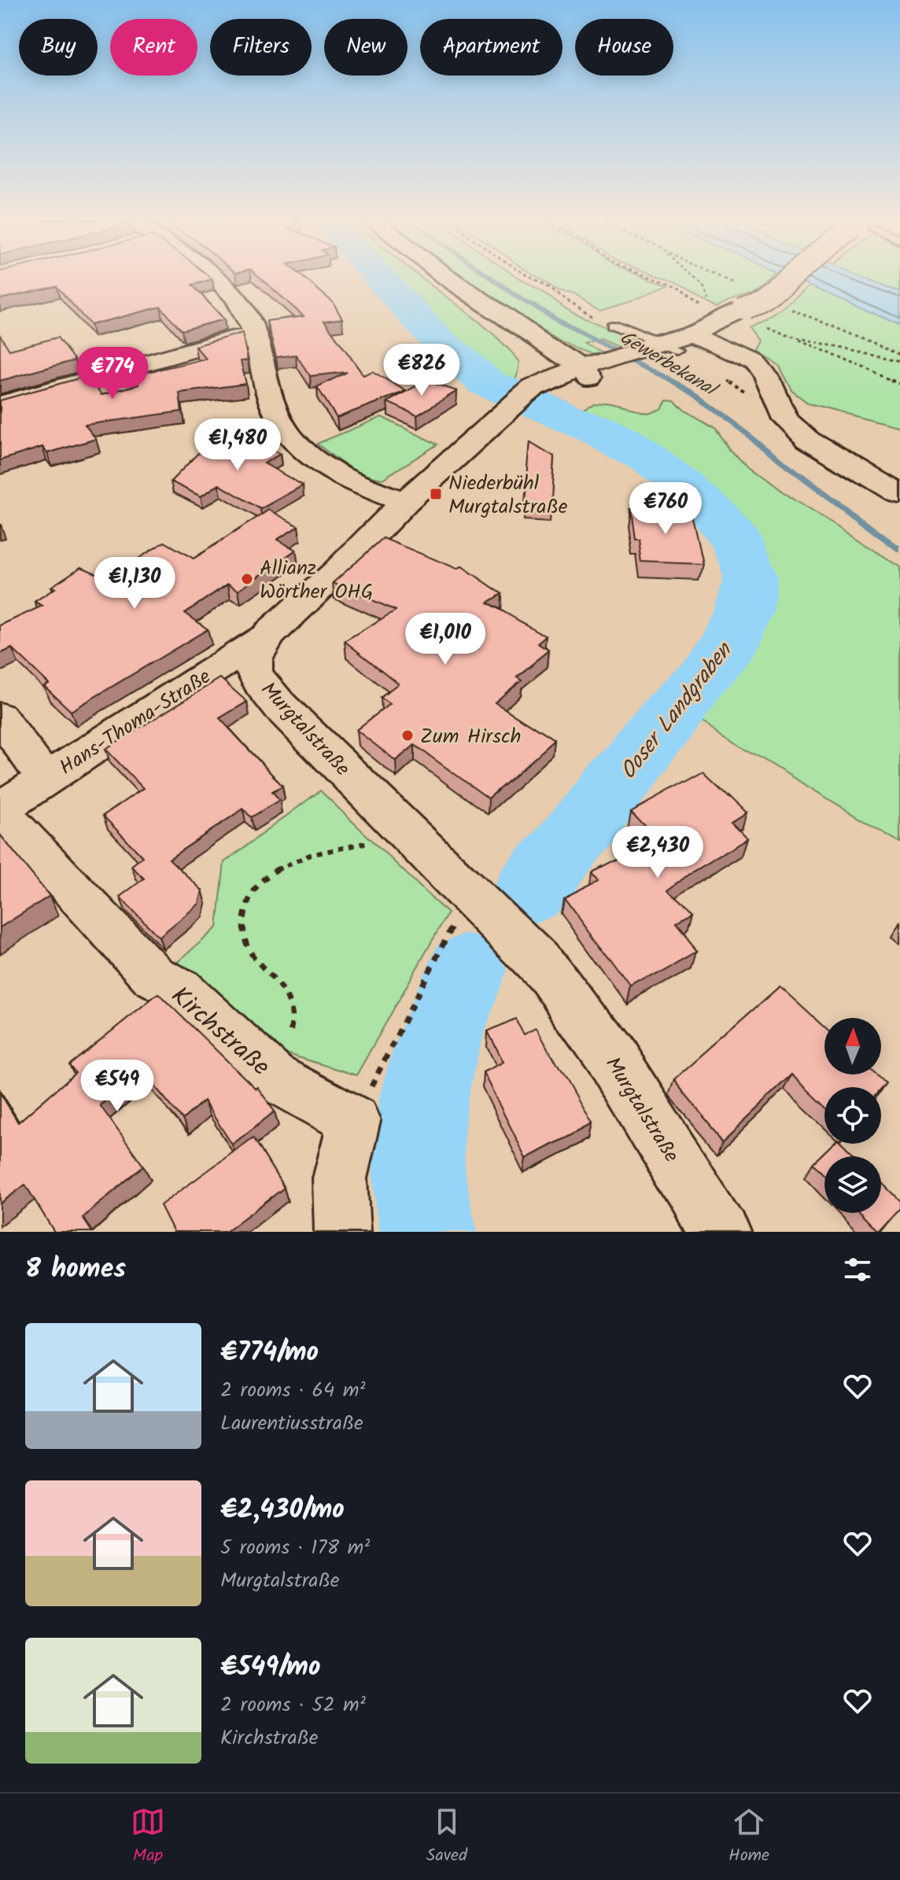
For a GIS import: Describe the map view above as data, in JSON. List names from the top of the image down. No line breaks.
{"streets":{"main road":["Murgtalstraße"],"street":["Hans-Thoma-Straße","Kirchstraße"]},"crossings":[["Hans-Thoma-Straße","Murgtalstraße"],["Hans-Thoma-Straße","Kirchstraße"]],"water":["Gewerbekanal","Ooser Landgraben"],"places":{"transit":["Niederbühl Murgtalstraße"],"other":["Allianz Wörther OHG","Zum Hirsch"]},"north":"top","page":{"chip":["Buy","Rent","Filters","New","Apartment","House"],"price":["€826","€774","€1,480","€760","€1,130","€1,010","€2,430","€549"],"heading":"8 homes","list":[{"name":"€774/mo","note":"2 rooms · 64 m² · Laurentiusstraße"},{"name":"€2,430/mo","note":"5 rooms · 178 m² · Murgtalstraße"},{"name":"€549/mo","note":"2 rooms · 52 m² · Kirchstraße"}],"tabs":["Map","Saved","Home"]}}
